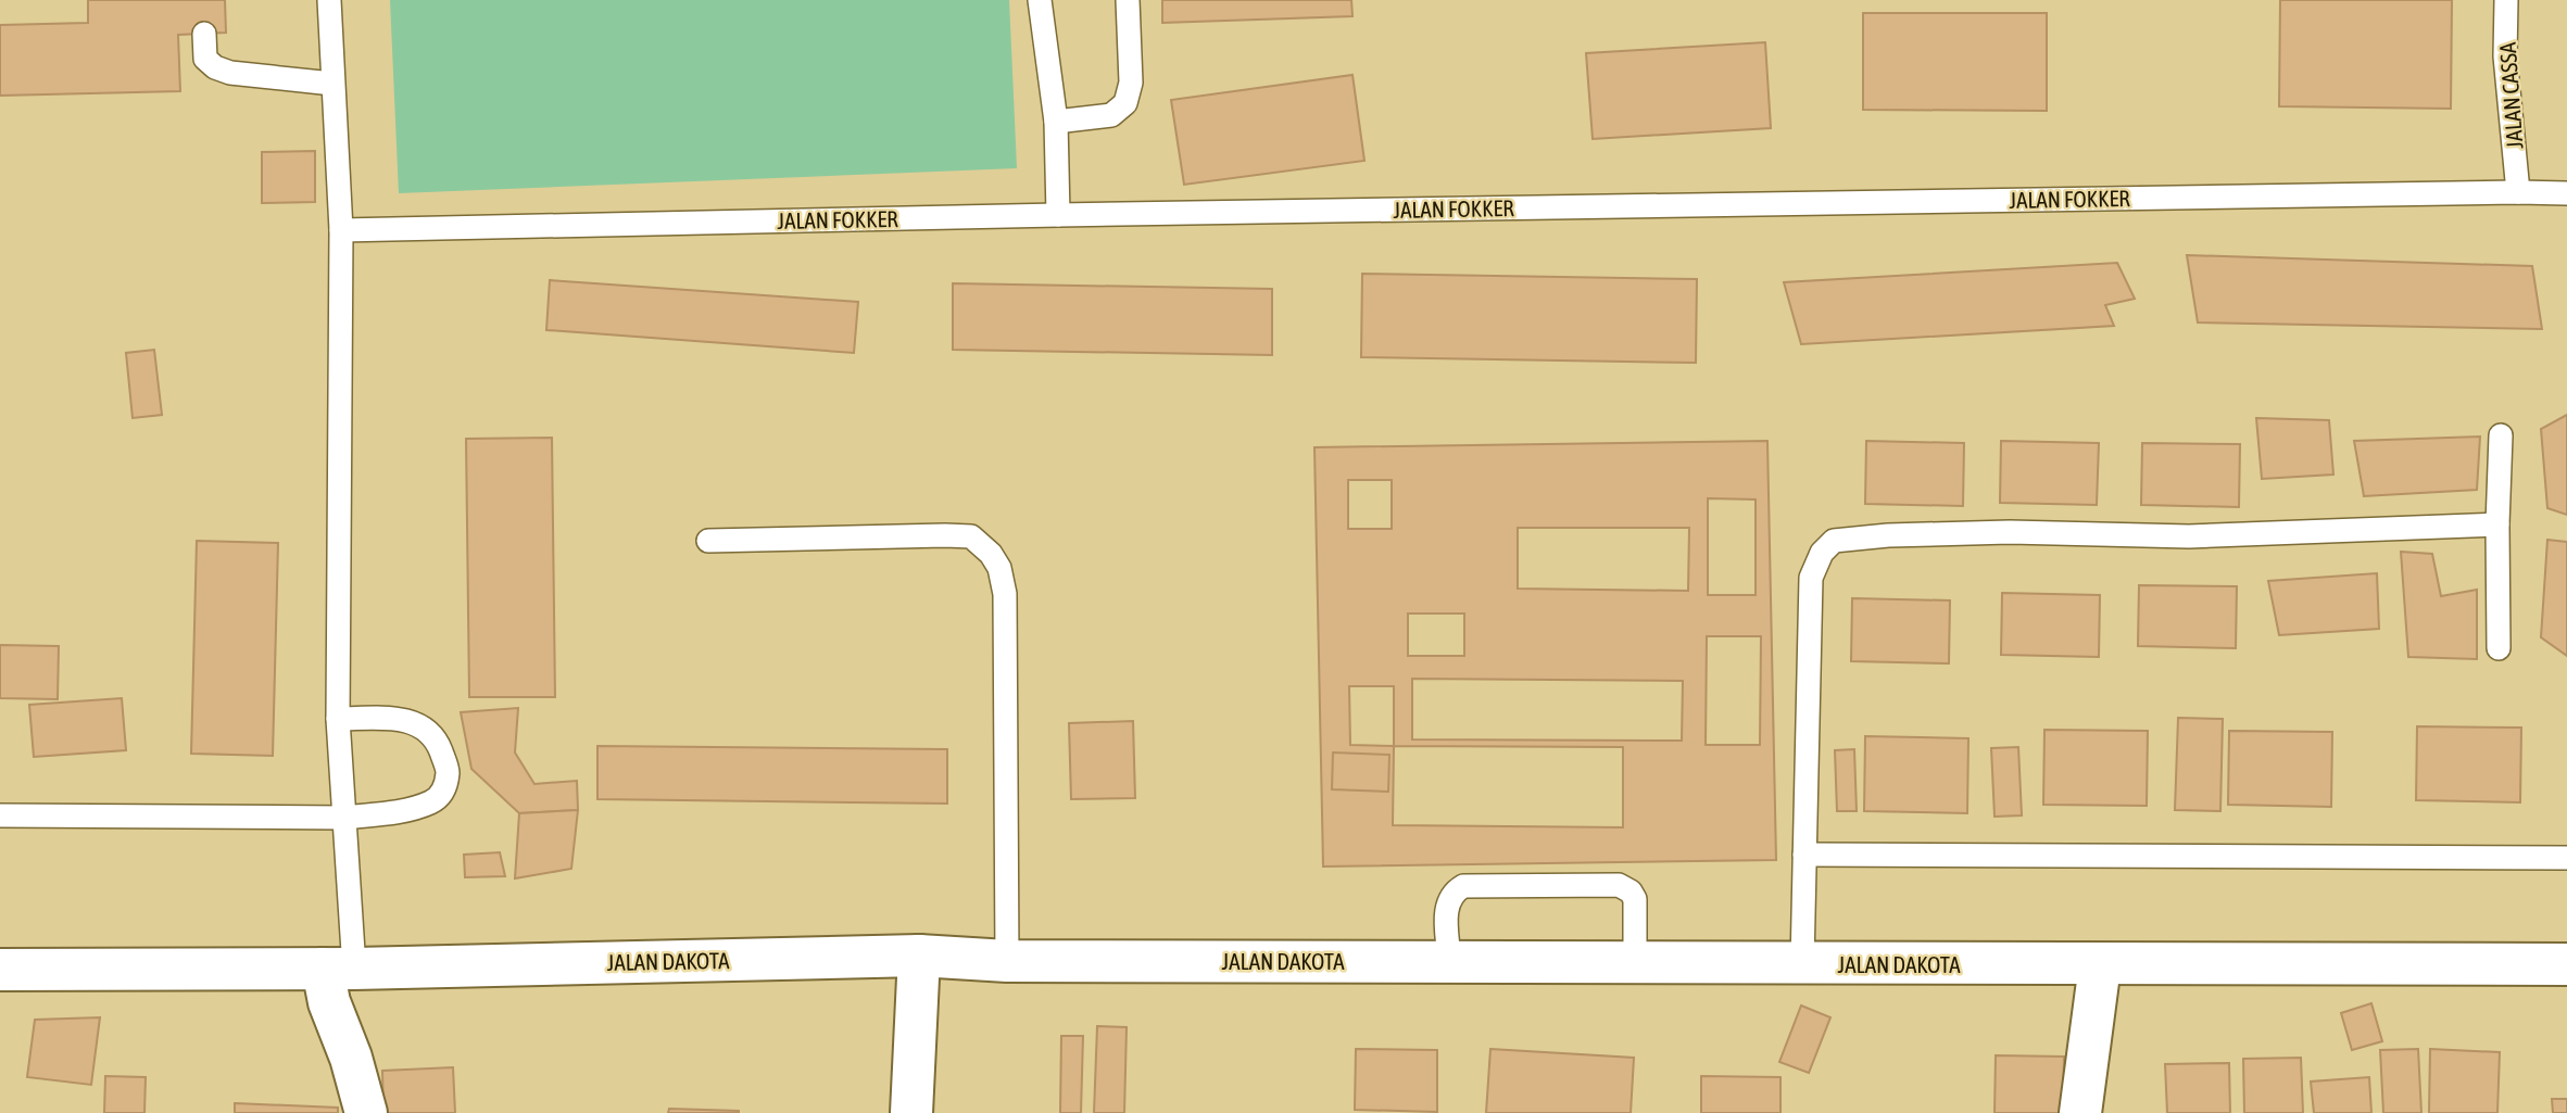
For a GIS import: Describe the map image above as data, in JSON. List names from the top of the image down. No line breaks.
{"streets":{"street":["JALAN DAKOTA"],"lane":["JALAN CASSA","JALAN FOKKER"]},"crossings":[["JALAN CASSA","JALAN FOKKER"]]}
